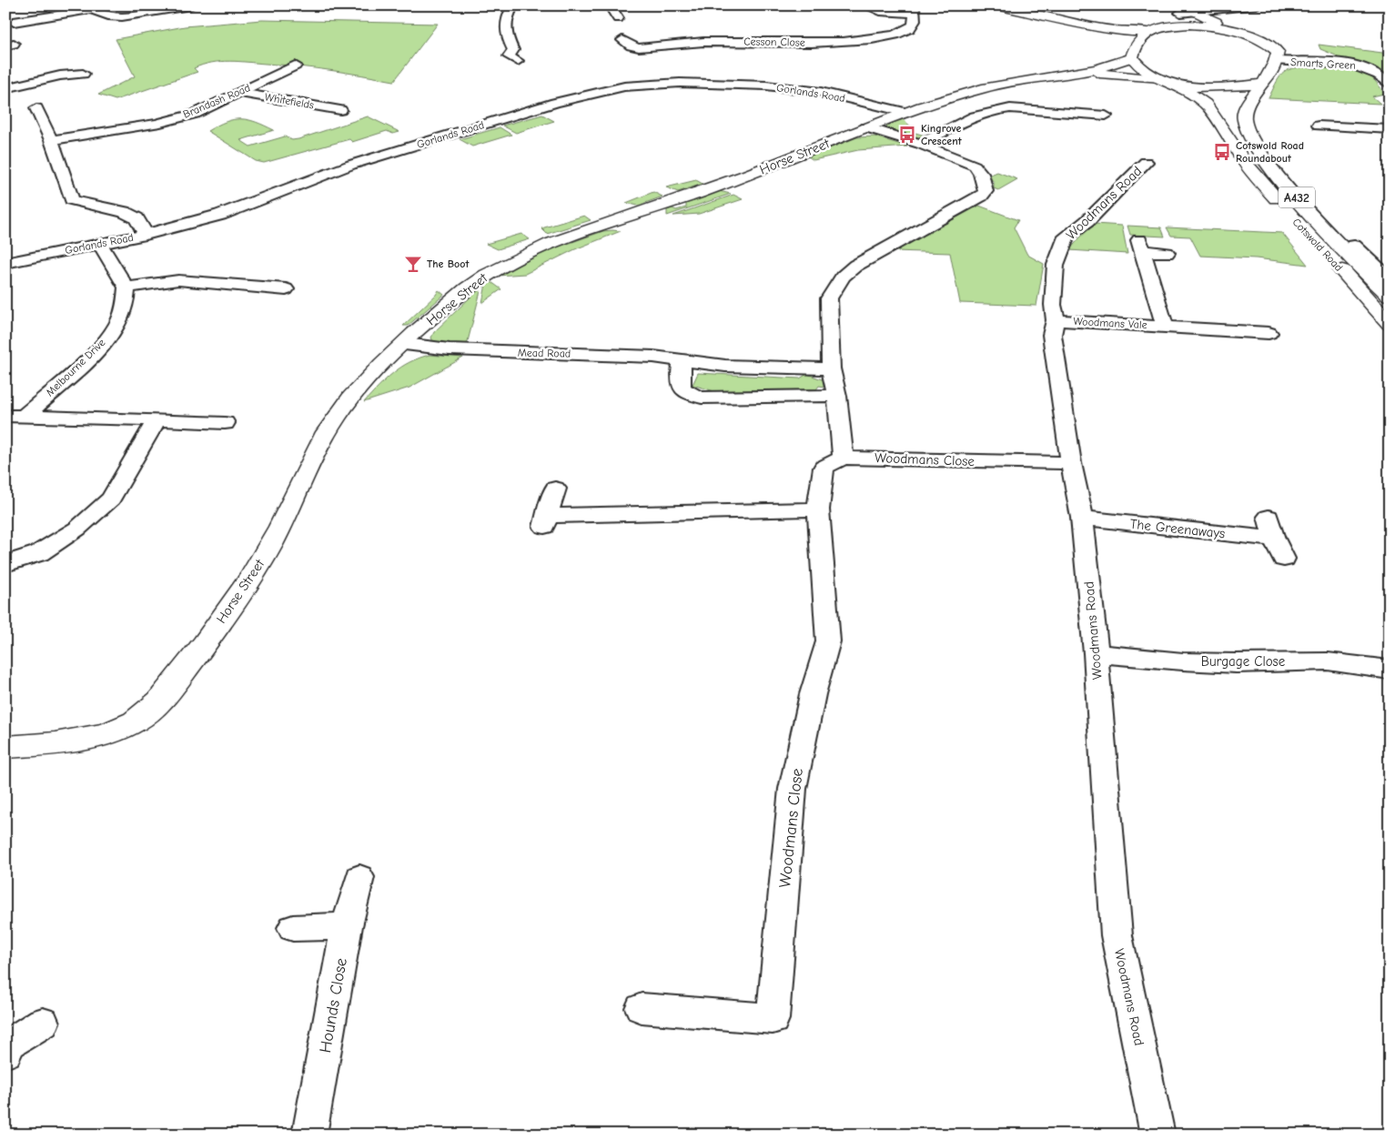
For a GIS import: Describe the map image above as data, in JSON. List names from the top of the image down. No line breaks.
{"streets":{"main road":["Horse Street","A432","Cotswold Road"],"street":["Cesson Close","Smarts Green","Gorlands Road","Brandash Road","Whitefields","Woodmans Road","Woodmans Vale","Mead Road","Melbourne Drive","Woodmans Close","The Greenaways","Burgage Close","Hounds Close"]},"crossings":[["Smarts Green","A432"],["Gorlands Road","Horse Street"],["Brandash Road","Whitefields"],["Horse Street","A432"],["Horse Street","Mead Road"],["A432","Cotswold Road"],["Woodmans Road","Woodmans Vale"],["Woodmans Road","Woodmans Close"],["Woodmans Road","The Greenaways"],["Woodmans Road","Burgage Close"]],"places":{"bus stop":["Kingrove Crescent","Cotswold Road Roundabout"],"bar":["The Boot"]}}
